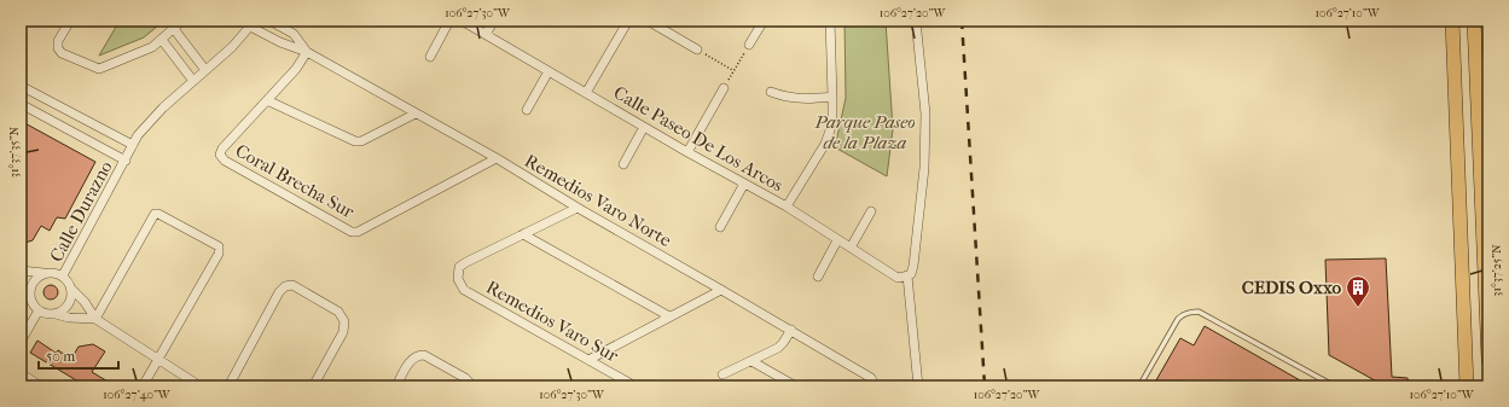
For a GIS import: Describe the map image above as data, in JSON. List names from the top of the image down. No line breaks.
{"streets":{"street":["Calle Paseo De Los Arcos","Coral Brecha Sur","Remedios Varo Norte","Calle Durazno","Remedios Varo Sur"]},"crossings":[["Coral Brecha Sur","Remedios Varo Norte"],["Remedios Varo Norte","Calle Durazno"]],"parks":["Parque Paseo de la Plaza"],"places":{"building":["CEDIS Oxxo"]},"scale_bar":"50 m","coordinates":["106°27'30\"W","106°27'20\"W","106°27'10\"W","31°37'35\"N","31°37'25\"N","106°27'40\"W"]}
